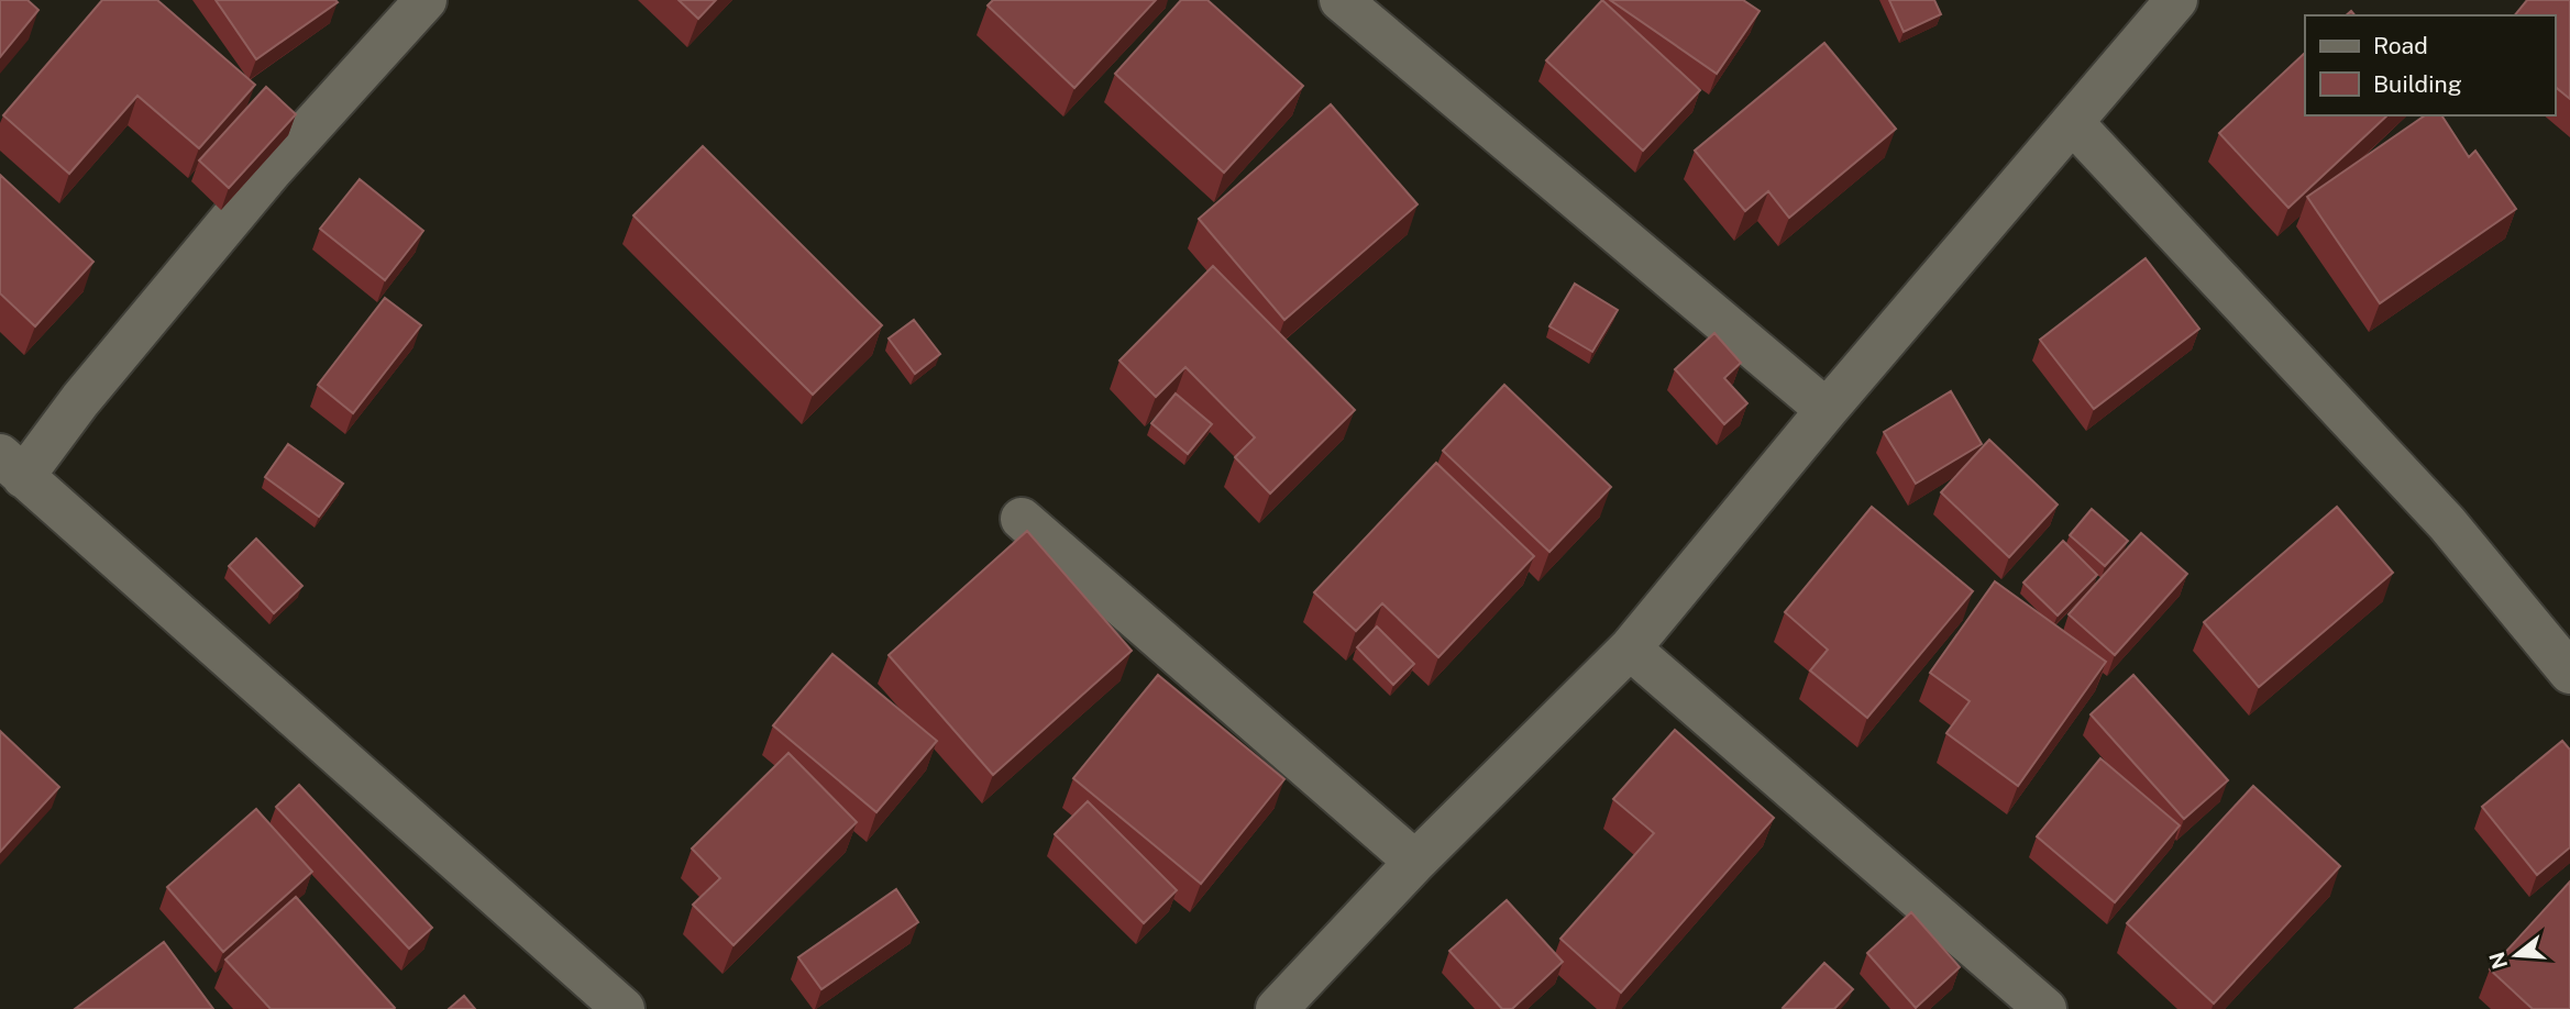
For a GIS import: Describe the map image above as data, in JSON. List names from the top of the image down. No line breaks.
{"legend":["Road","Building"],"north":"left"}
